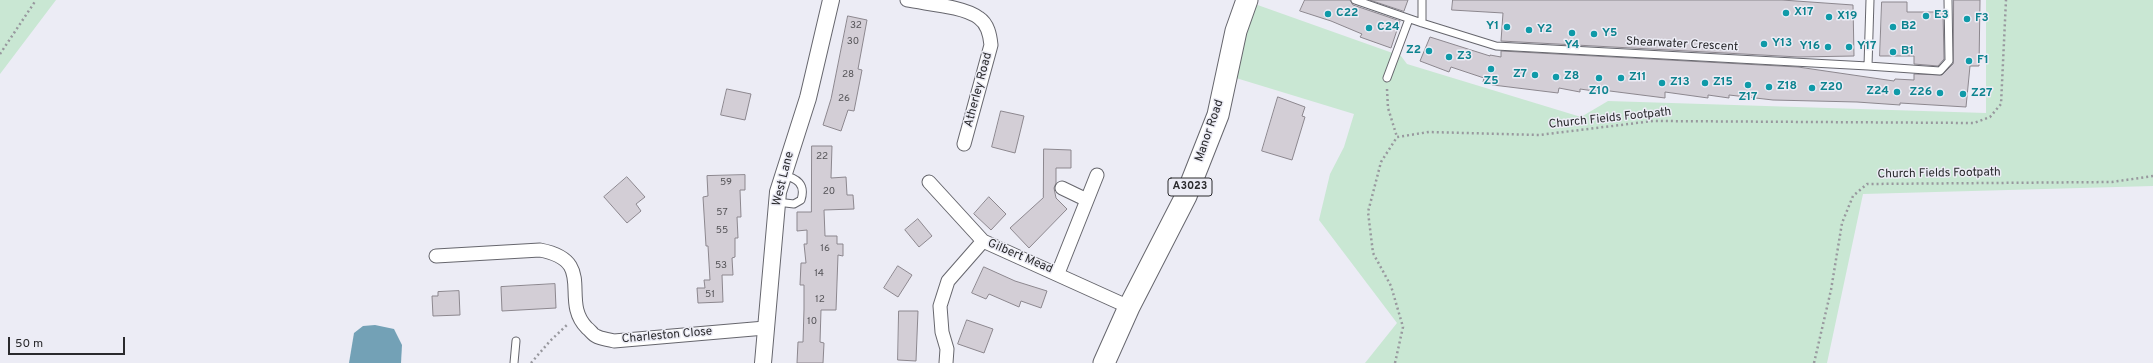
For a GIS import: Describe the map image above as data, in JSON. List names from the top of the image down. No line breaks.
{"streets":{"main road":["Manor Road","A3023"],"street":["Atherley Road","West Lane","Gilbert Mead","Charleston Close"],"lane":["Shearwater Crescent"],"path":["Church Fields Footpath"]},"crossings":[["Manor Road","Gilbert Mead"],["West Lane","Charleston Close"]],"places":["X17","C22","E3","X19","F3","Y1","B2","C24","Y2","Y4","Y5","Y13","Y16","Y17","Z2","B1","Z3","F1","Z5","Z7","Z8","Z10","Z11","Z13","Z15","Z17","Z18","Z20","Z24","Z26","Z27"],"house_numbers":["32","30","28","26","22","59","20","57","55","16","53","14","51","12","10"],"scale_bar":"50 m"}
